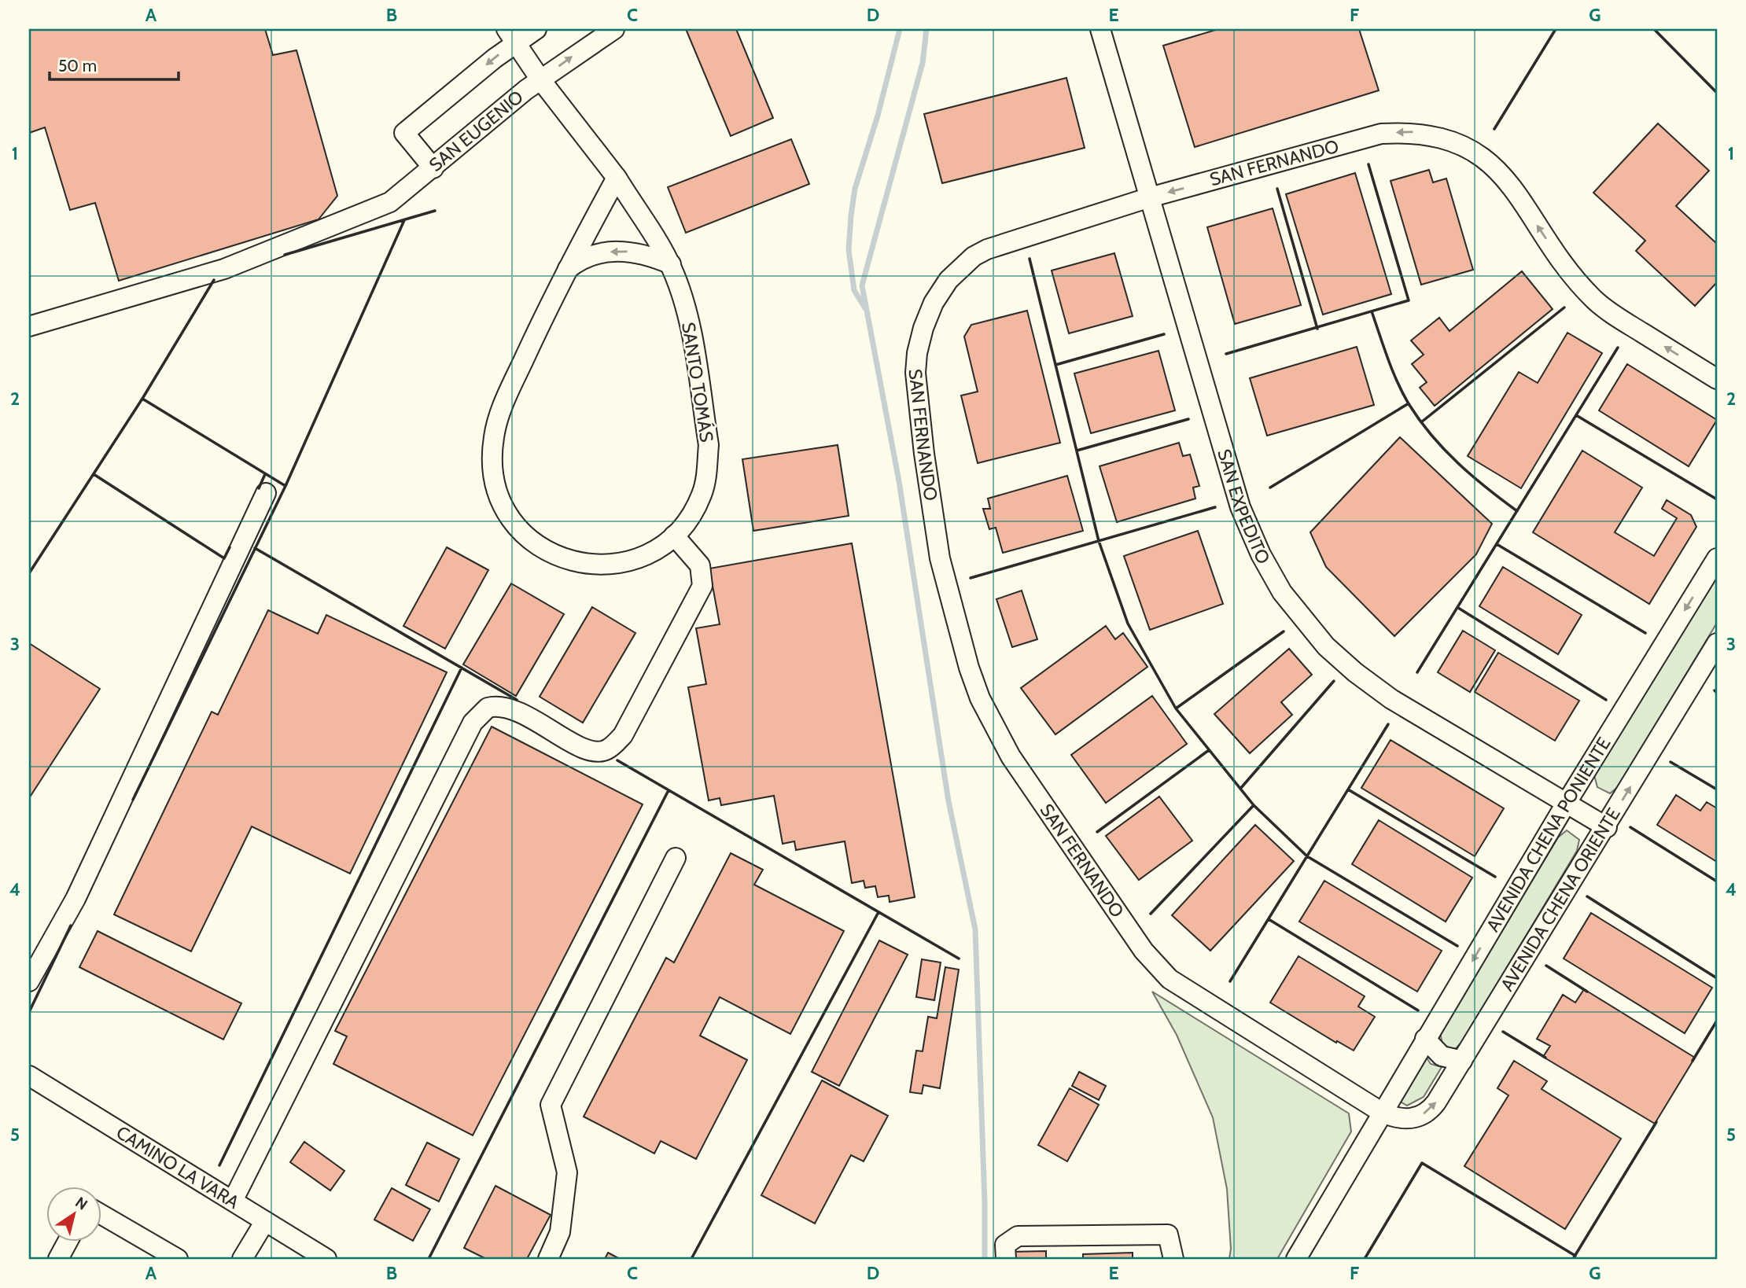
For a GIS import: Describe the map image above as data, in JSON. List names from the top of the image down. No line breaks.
{"streets":{"street":["SAN EUGENIO","SAN FERNANDO","SANTO TOMÁS","SAN EXPEDITO","AVENIDA CHENA PONIENTE","AVENIDA CHENA ORIENTE","CAMINO LA VARA"]},"crossings":[["SAN EUGENIO","SANTO TOMÁS"],["SAN FERNANDO","SAN EXPEDITO"],["SAN FERNANDO","AVENIDA CHENA PONIENTE"],["SAN FERNANDO","AVENIDA CHENA ORIENTE"],["SAN EXPEDITO","AVENIDA CHENA PONIENTE"],["SAN EXPEDITO","AVENIDA CHENA ORIENTE"],["AVENIDA CHENA PONIENTE","AVENIDA CHENA ORIENTE"]],"one_way":["AVENIDA CHENA PONIENTE","AVENIDA CHENA ORIENTE"],"scale_bar":"50 m","north":"top right","grid":{"columns":["A","B","C","D","E","F","G"],"rows":["1","2","3","4","5"]}}
